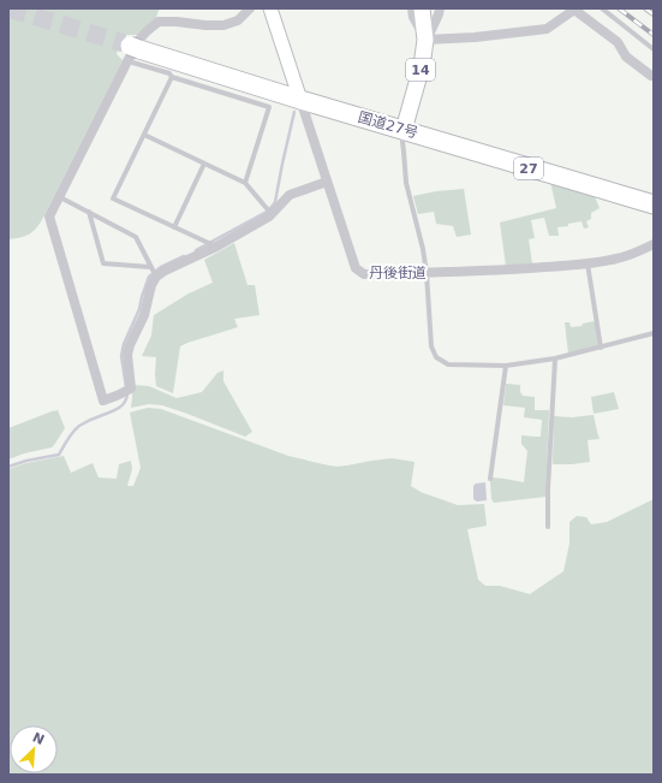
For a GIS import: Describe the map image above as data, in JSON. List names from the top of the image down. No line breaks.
{"streets":{"highway":["国道27号","27"],"main road":["14"],"street":["丹後街道"]},"crossings":[["14","国道27号"],["国道27号","丹後街道"]],"north":"top right"}
